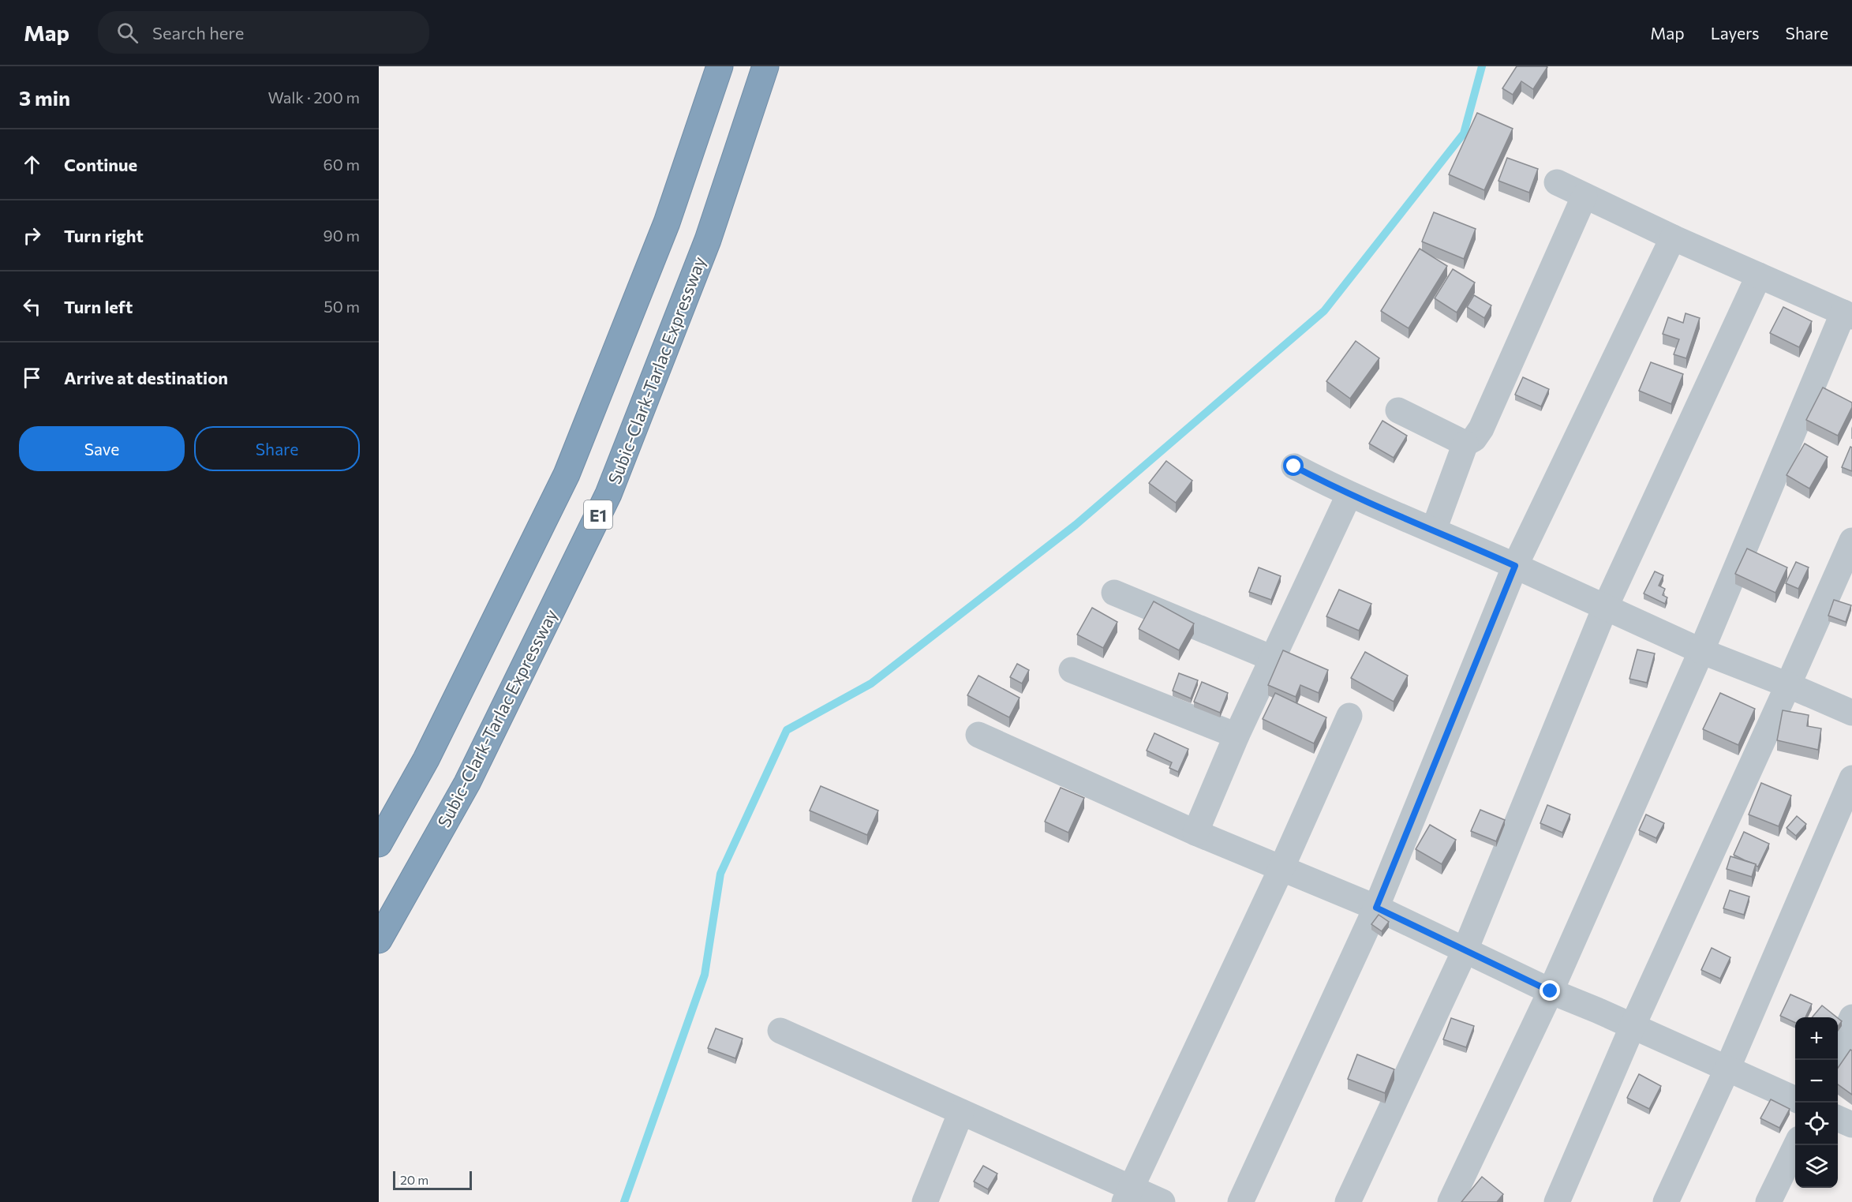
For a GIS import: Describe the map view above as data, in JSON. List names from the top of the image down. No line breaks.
{"streets":{"highway":["Subic-Clark-Tarlac Expressway","E1"]},"scale_bar":"20 m","page":{"header":"Map","search":"Search here","nav":["Map","Layers","Share"],"heading":["3 min","Walk · 200 m"],"list":[["Continue","60 m"],["Turn right","90 m"],["Turn left","50 m"],"Arrive at destination"],"buttons":["Save","Share"],"map_buttons":["+","−"],"scale":"20 m"}}
